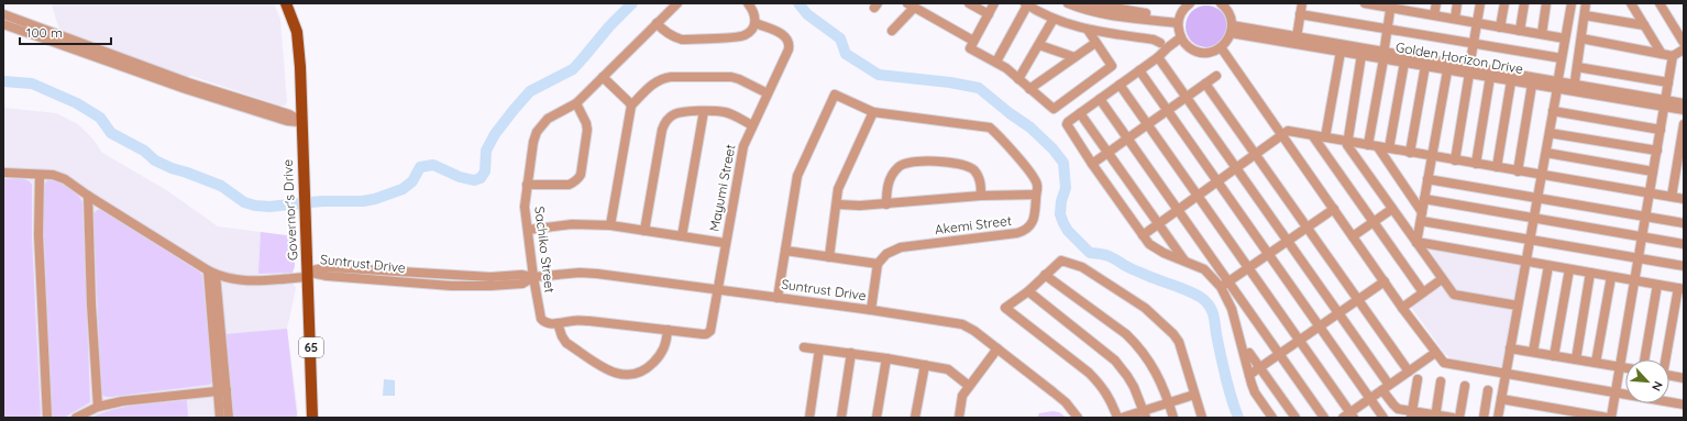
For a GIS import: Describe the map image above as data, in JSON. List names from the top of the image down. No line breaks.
{"streets":{"main road":["Governor's Drive","65"],"street":["Golden Horizon Drive","Mayumi Street","Akemi Street","Sachiko Street","Suntrust Drive"]},"crossings":[["Mayumi Street","Suntrust Drive"],["Governor's Drive","Suntrust Drive"],["Sachiko Street","Suntrust Drive"]],"scale_bar":"100 m","north":"bottom right"}
